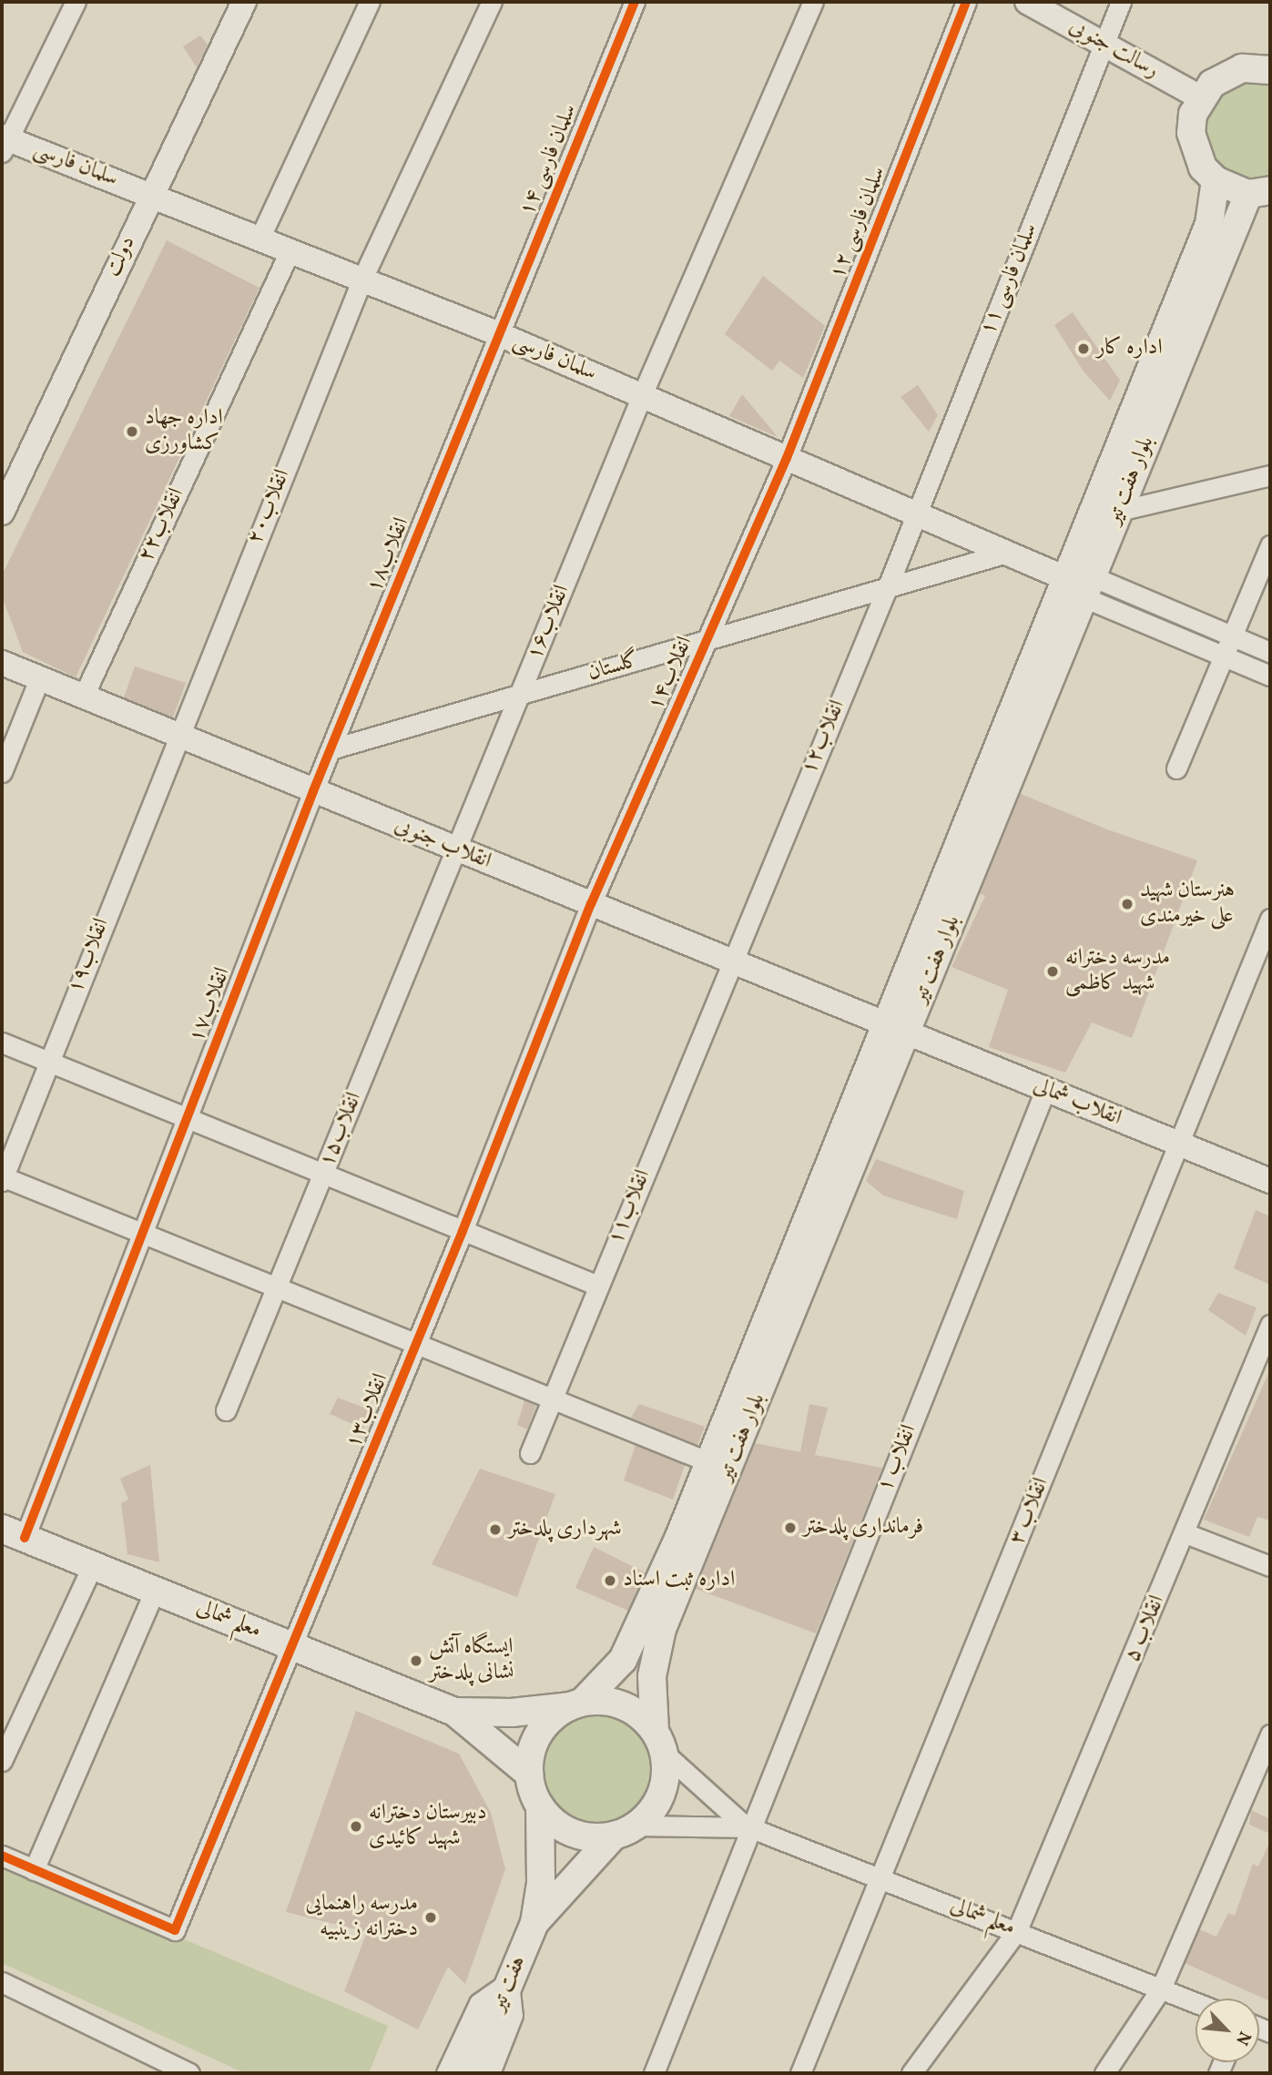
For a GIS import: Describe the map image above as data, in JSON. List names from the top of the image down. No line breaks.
{"streets":{"main road":["بلوار هفت تیر","معلم شمالی","هفت تیر"],"street":["رسالت جنوبی","سلمان فارسی ۱۴","سلمان فارسی","سلمان فارسی ۱۲","دولت","سلمان فارسی ۱۱","انقلاب۲۰","انقلاب۲۲","انقلاب۱۸","انقلاب۱۶","گلستان","انقلاب۱۴","انقلاب۱۲","انقلاب جنوبی","انقلاب۱۹","انقلاب۱۷","انقلاب شمالی","انقلاب۱۵","انقلاب۱۱","انقلاب۱۳","انقلاب ۱","انقلاب ۳","انقلاب ۵"]},"crossings":[["رسالت جنوبی","سلمان فارسی ۱۱"],["سلمان فارسی ۱۴","سلمان فارسی"],["سلمان فارسی ۱۴","انقلاب۱۸"],["سلمان فارسی","سلمان فارسی ۱۲"],["سلمان فارسی","دولت"],["سلمان فارسی","سلمان فارسی ۱۱"],["سلمان فارسی","بلوار هفت تیر"],["سلمان فارسی","انقلاب۲۰"],["سلمان فارسی","انقلاب۲۲"],["سلمان فارسی","انقلاب۱۸"],["سلمان فارسی","انقلاب۱۶"],["سلمان فارسی","گلستان"],["سلمان فارسی","انقلاب۱۴"],["سلمان فارسی","انقلاب۱۲"],["سلمان فارسی ۱۲","انقلاب۱۴"],["سلمان فارسی ۱۱","انقلاب۱۲"],["بلوار هفت تیر","انقلاب جنوبی"],["بلوار هفت تیر","انقلاب شمالی"],["انقلاب۲۰","انقلاب جنوبی"],["انقلاب۲۰","انقلاب۱۹"],["انقلاب۲۲","انقلاب جنوبی"],["انقلاب۱۸","گلستان"],["انقلاب۱۸","انقلاب جنوبی"],["انقلاب۱۸","انقلاب۱۷"],["انقلاب۱۶","گلستان"],["انقلاب۱۶","انقلاب جنوبی"],["انقلاب۱۶","انقلاب۱۵"],["گلستان","انقلاب۱۴"],["گلستان","انقلاب۱۲"],["انقلاب۱۴","انقلاب جنوبی"],["انقلاب۱۴","انقلاب۱۳"],["انقلاب۱۲","انقلاب جنوبی"],["انقلاب۱۲","انقلاب۱۱"],["انقلاب جنوبی","انقلاب۱۹"],["انقلاب جنوبی","انقلاب۱۷"],["انقلاب جنوبی","انقلاب شمالی"],["انقلاب جنوبی","انقلاب۱۵"],["انقلاب جنوبی","انقلاب۱۱"],["انقلاب جنوبی","انقلاب۱۳"],["انقلاب۱۷","معلم شمالی"],["انقلاب شمالی","انقلاب ۱"],["انقلاب شمالی","انقلاب ۳"],["انقلاب۱۳","معلم شمالی"],["انقلاب ۱","معلم شمالی"],["انقلاب ۳","معلم شمالی"],["معلم شمالی","انقلاب ۵"]],"places":["اداره کار","اداره جهاد کشاورزی","هنرستان شهید علی خیرمندی","مدرسه دخترانه شهید کاظمی","فرمانداری پلدختر","شهرداری پلدختر","اداره ثبت اسناد","ایستگاه آتش نشانی پلدختر","دبیرستان دخترانه شهید کائیدی","مدرسه راهنمایی دخترانه زینبیه"],"north":"bottom right"}
